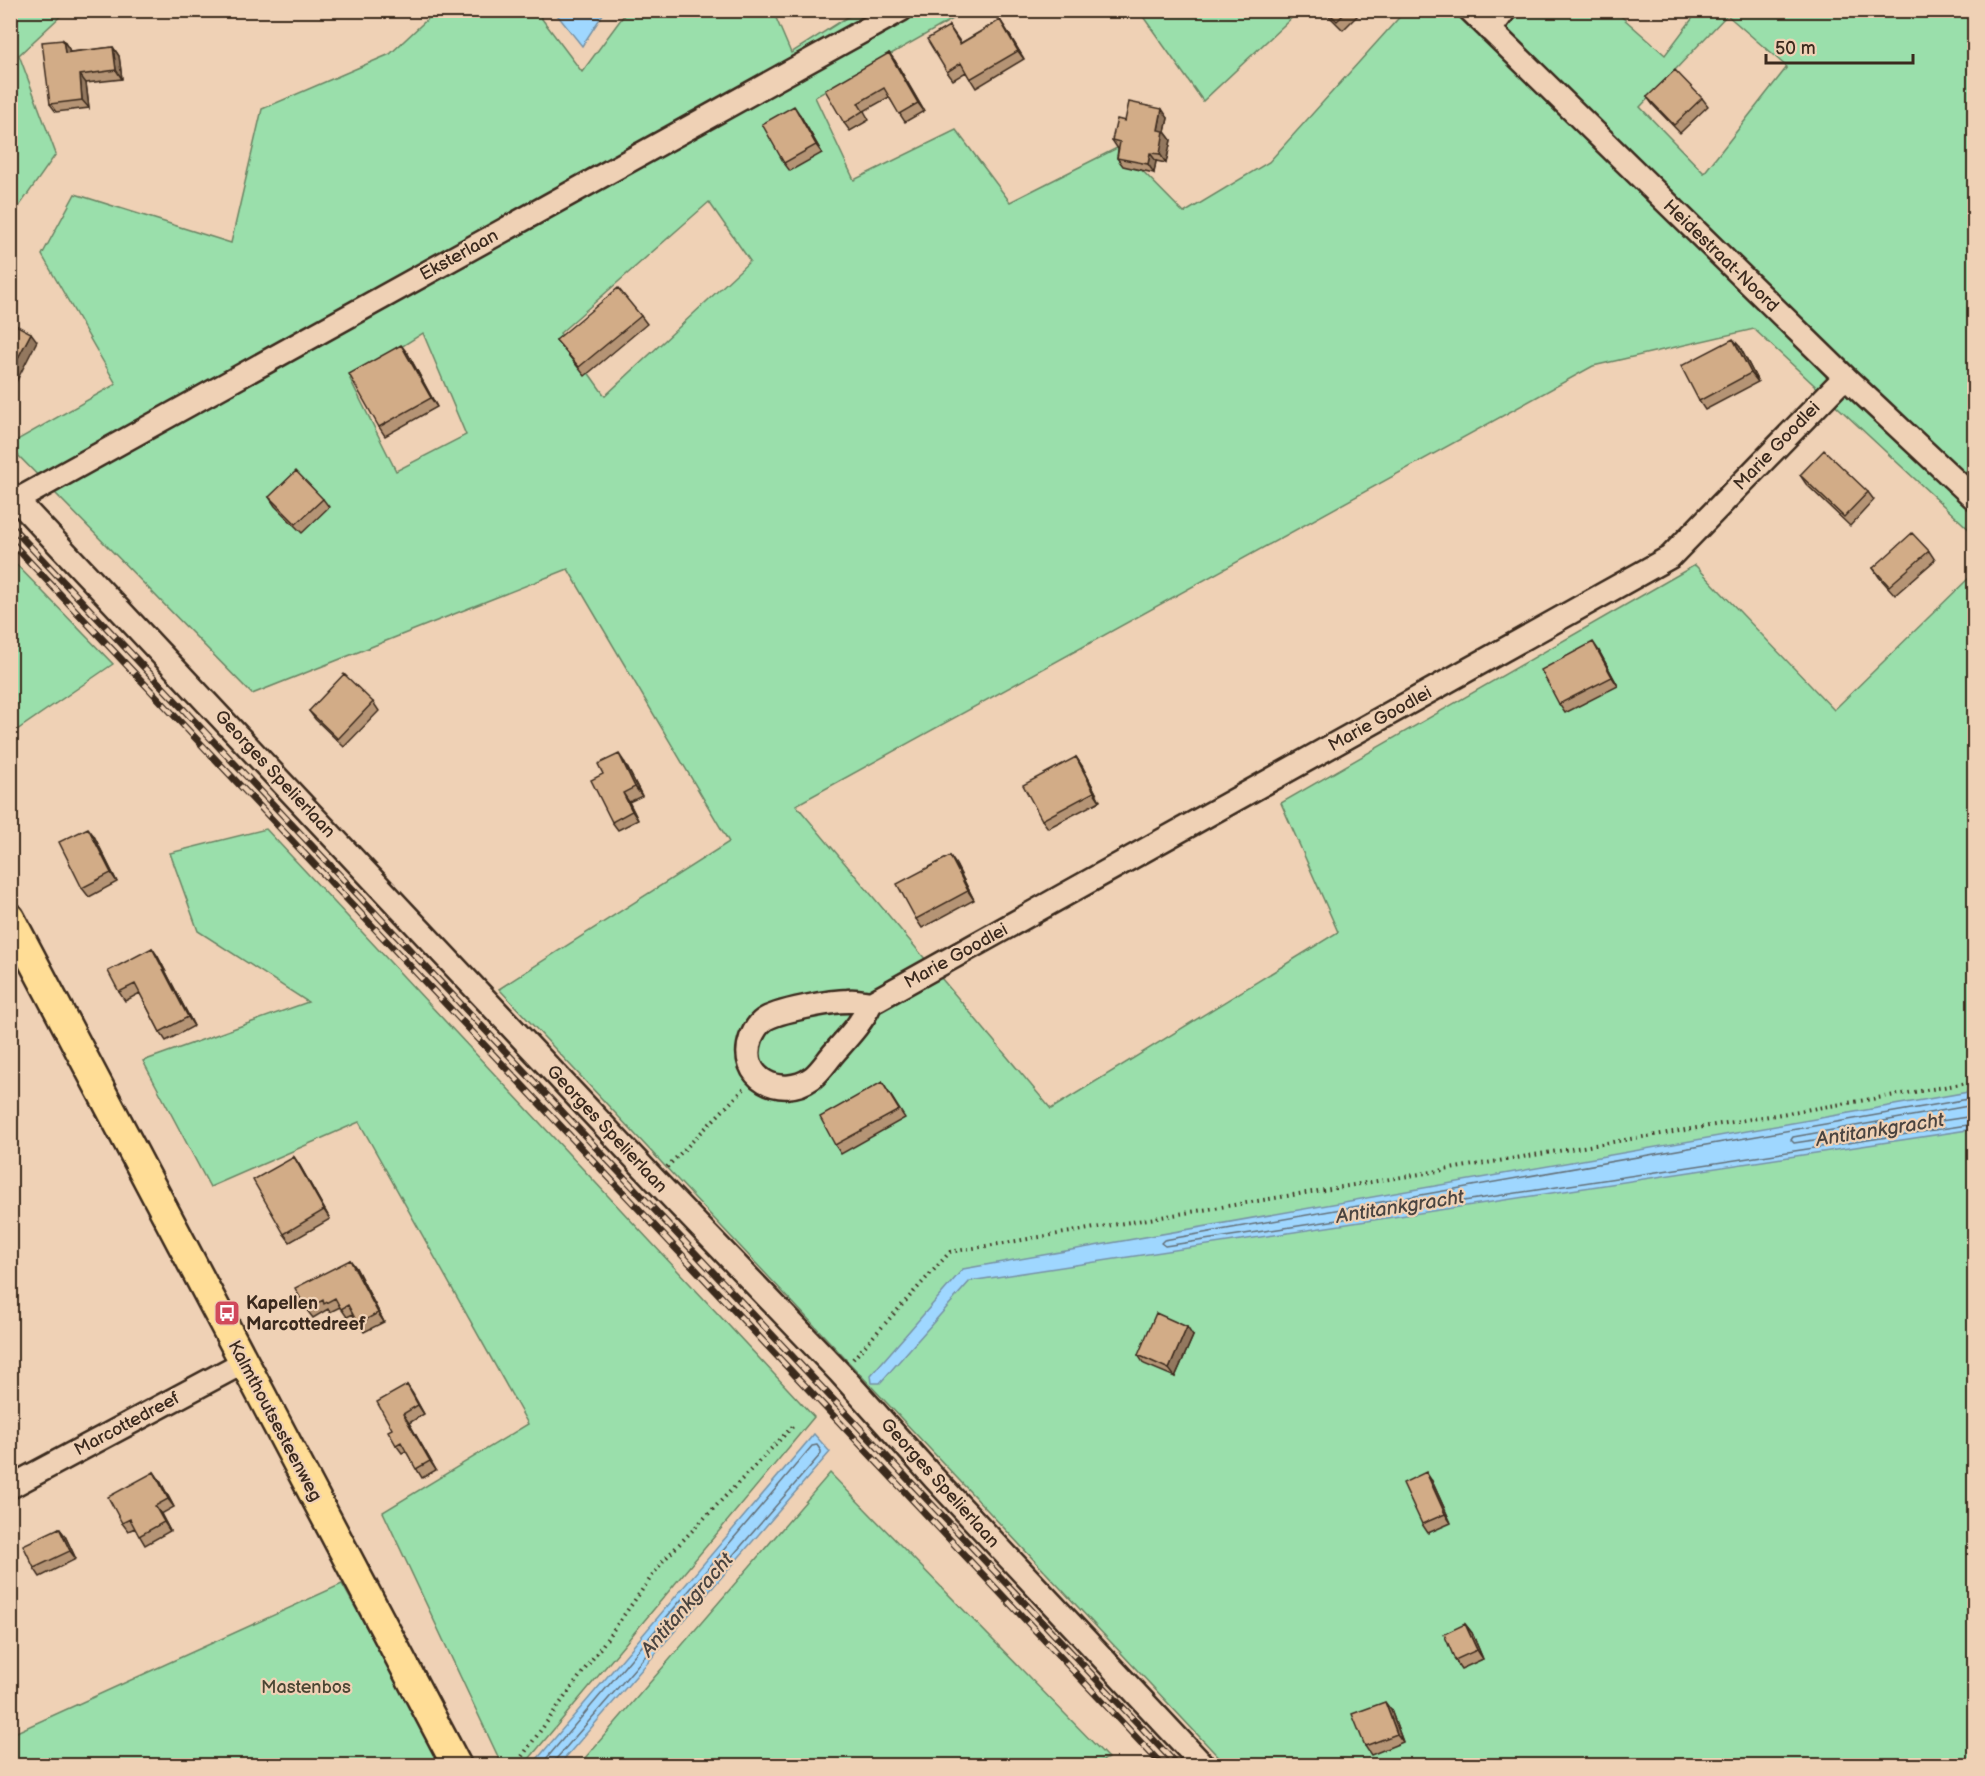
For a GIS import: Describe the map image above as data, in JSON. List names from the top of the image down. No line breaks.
{"streets":{"main road":["Kalmthoutsesteenweg"],"street":["Eksterlaan","Heidestraat-Noord","Marie Goodlei","Georges Spelierlaan","Marcottedreef"]},"crossings":[["Eksterlaan","Georges Spelierlaan"],["Heidestraat-Noord","Marie Goodlei"],["Kalmthoutsesteenweg","Marcottedreef"]],"water":["Antitankgracht"],"parks":["Mastenbos"],"places":{"bus stop":["Kapellen Marcottedreef"]},"scale_bar":"50 m"}
